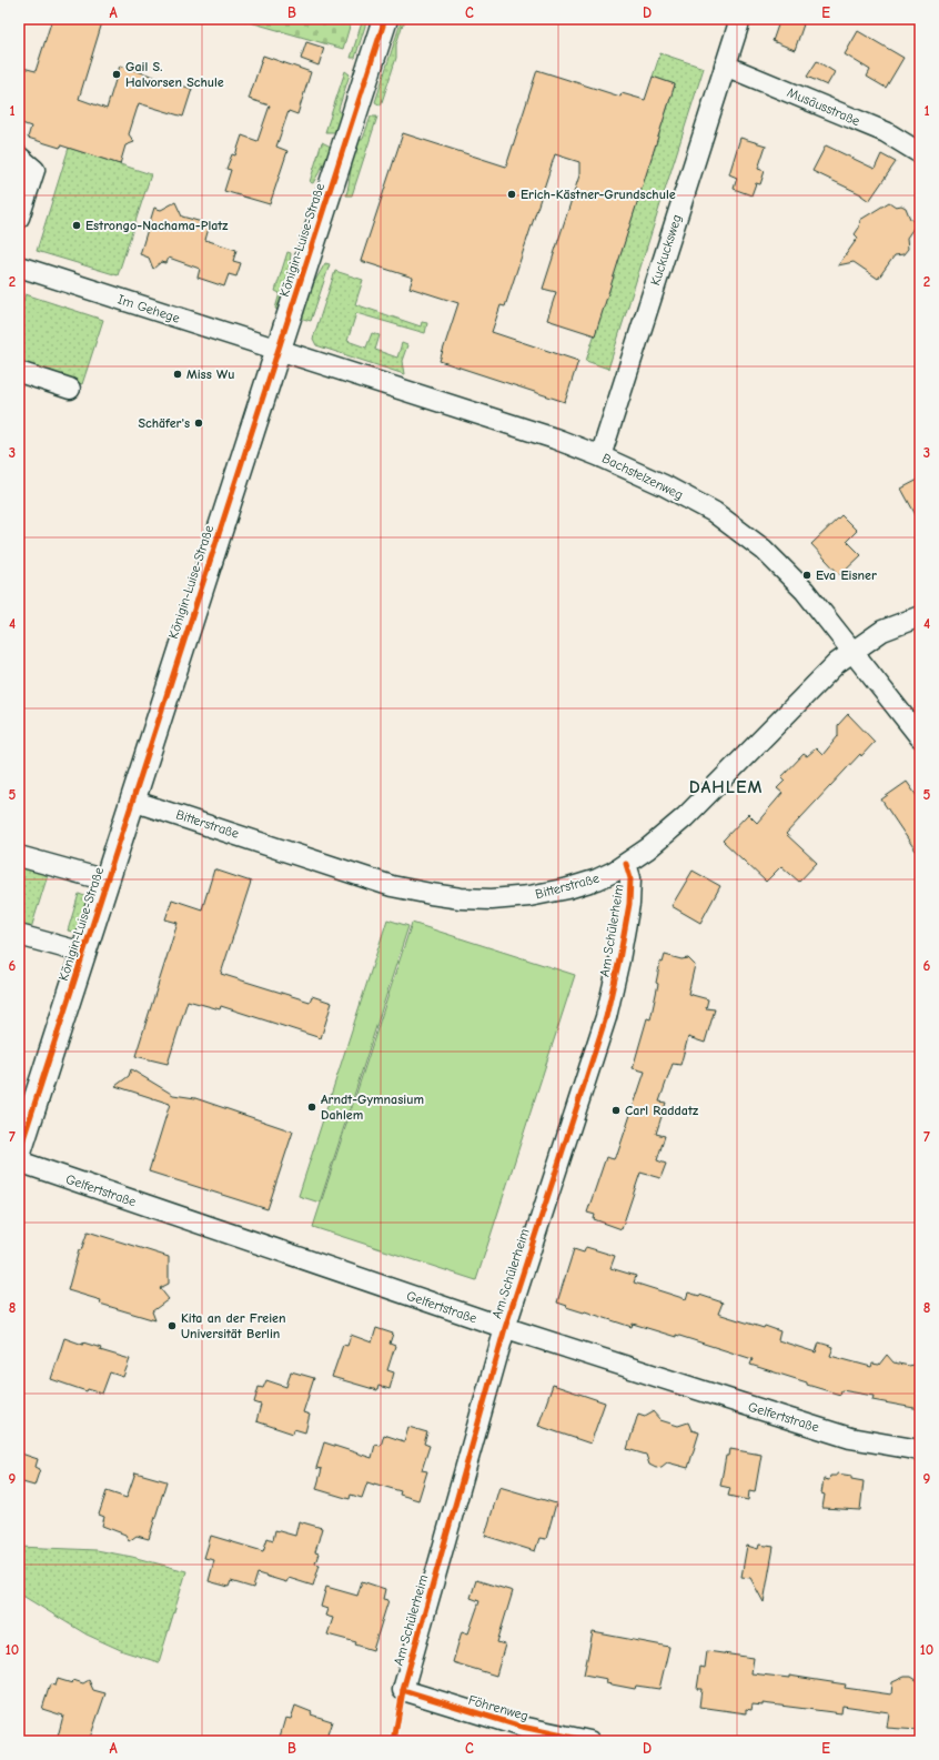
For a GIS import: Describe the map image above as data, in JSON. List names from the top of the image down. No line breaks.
{"streets":{"main road":["Königin-Luise-Straße"],"street":["Musäusstraße","Kuckucksweg","Im Gehege","Bachstelzenweg","Bitterstraße","Am Schülerheim","Gelfertstraße","Föhrenweg"]},"crossings":[["Musäusstraße","Kuckucksweg"],["Königin-Luise-Straße","Im Gehege"],["Königin-Luise-Straße","Bachstelzenweg"],["Königin-Luise-Straße","Bitterstraße"],["Kuckucksweg","Bachstelzenweg"],["Im Gehege","Bachstelzenweg"],["Bachstelzenweg","Bitterstraße"],["Bitterstraße","Am Schülerheim"],["Am Schülerheim","Gelfertstraße"],["Am Schülerheim","Föhrenweg"]],"districts":["DAHLEM"],"places":["Gail S. Halvorsen Schule","Erich-Kästner-Grundschule","Estrongo-Nachama-Platz","Miss Wu","Schäfer's","Eva Eisner","Arndt-Gymnasium Dahlem","Carl Raddatz","Kita an der Freien Universität Berlin"],"grid":{"columns":["A","B","C","D","E"],"rows":["1","2","3","4","5","6","7","8","9","10"]}}
